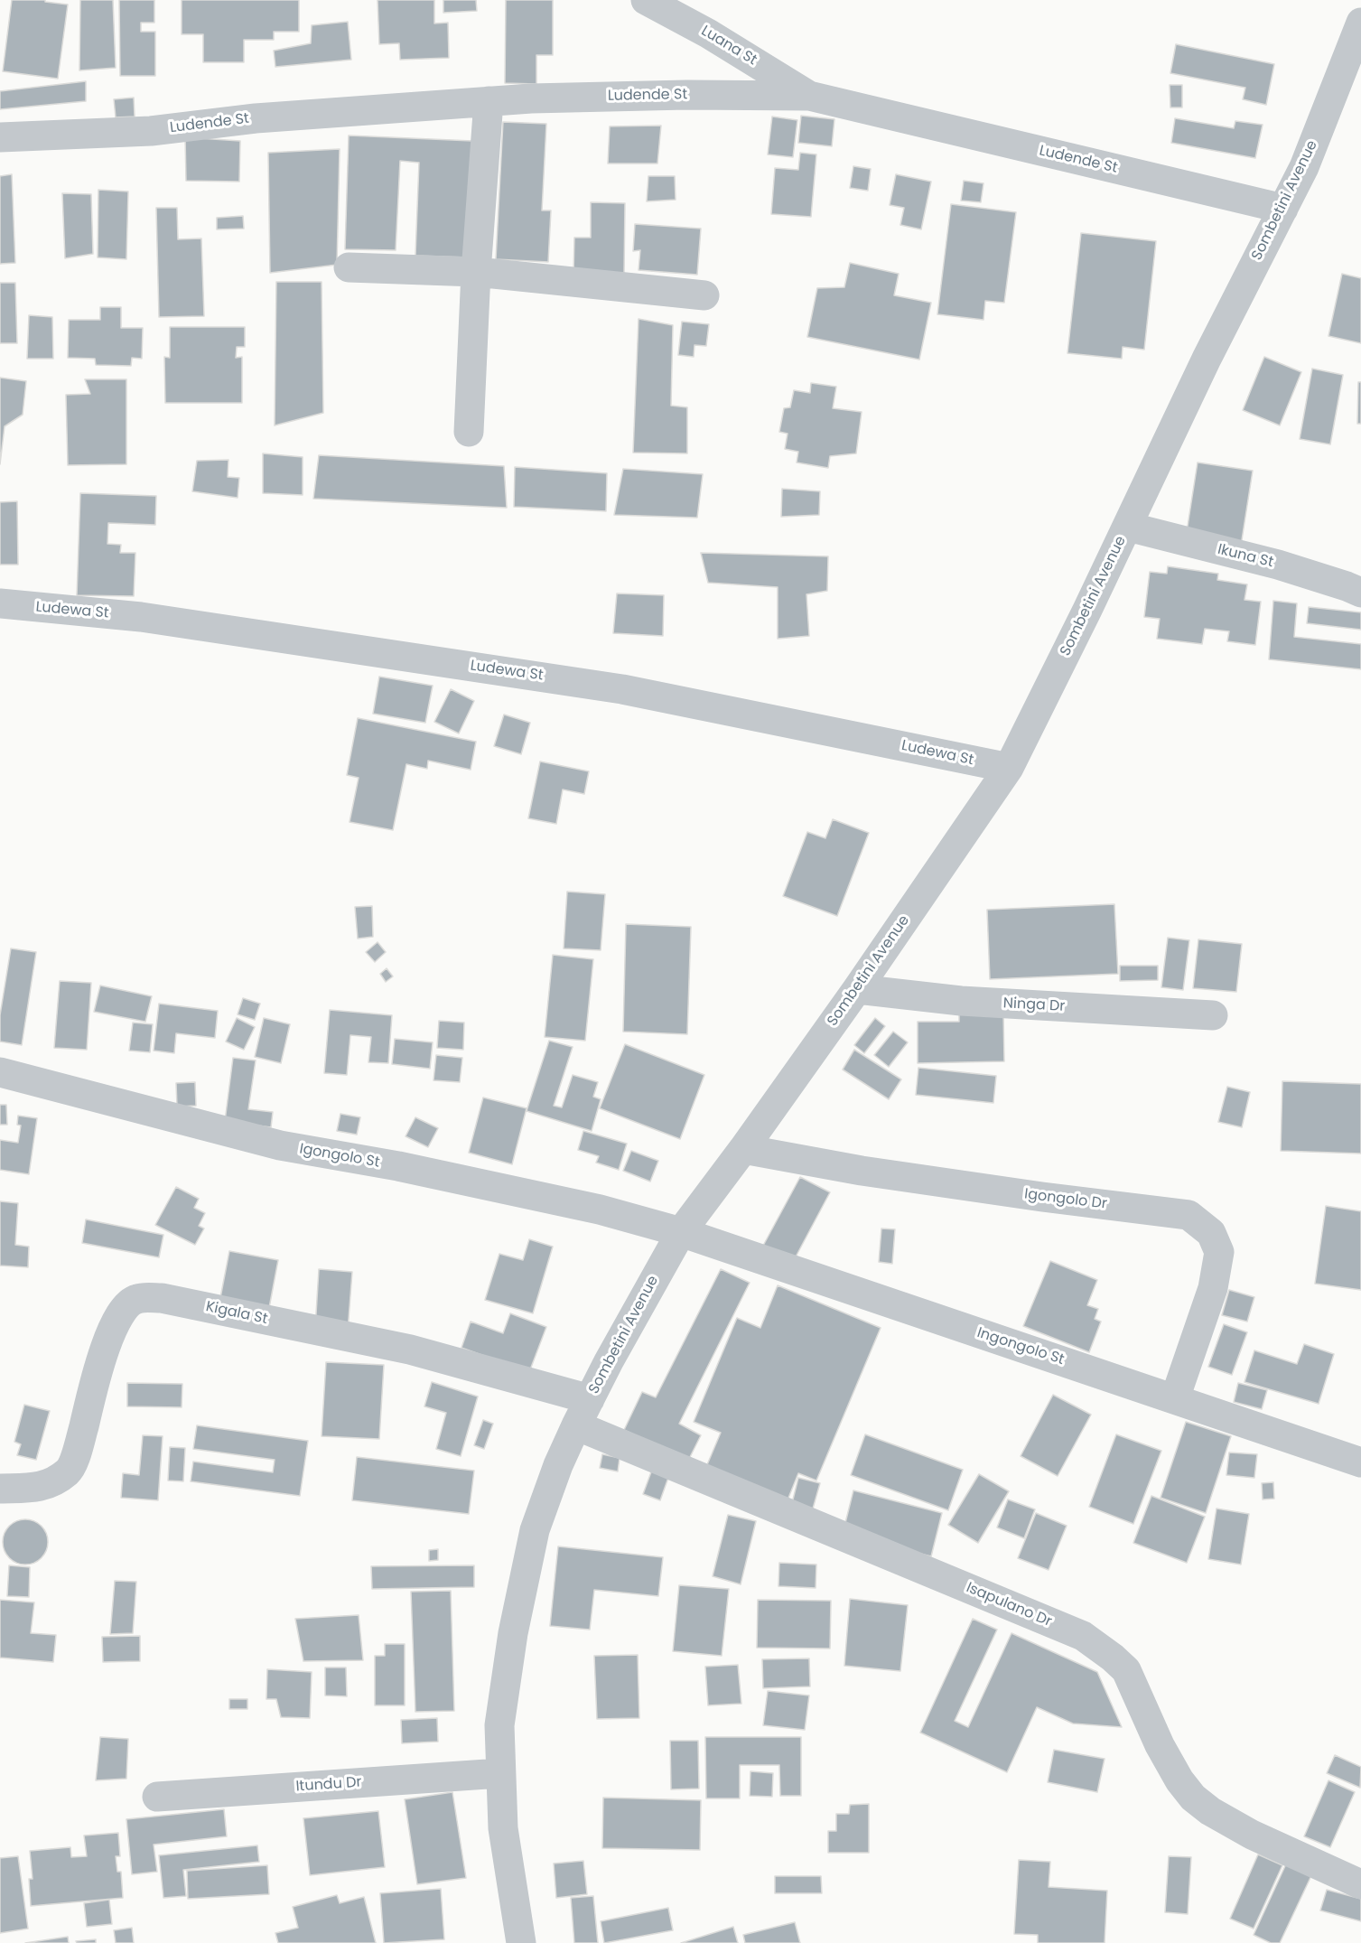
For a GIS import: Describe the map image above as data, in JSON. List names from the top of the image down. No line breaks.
{"streets":{"street":["Luana St","Ludende St","Sombetini Avenue","Ikuna St","Ludewa St","Ninga Dr","Igongolo St","Igongolo Dr","Kigala St","Ingongolo St","Isapulano Dr","Itundu Dr"]},"crossings":[["Luana St","Ludende St"],["Ludende St","Sombetini Avenue"],["Sombetini Avenue","Ikuna St"],["Sombetini Avenue","Ludewa St"],["Sombetini Avenue","Ninga Dr"],["Sombetini Avenue","Igongolo St"],["Sombetini Avenue","Igongolo Dr"],["Sombetini Avenue","Kigala St"],["Sombetini Avenue","Ingongolo St"],["Sombetini Avenue","Isapulano Dr"],["Sombetini Avenue","Itundu Dr"],["Igongolo St","Ingongolo St"],["Igongolo Dr","Ingongolo St"]]}
